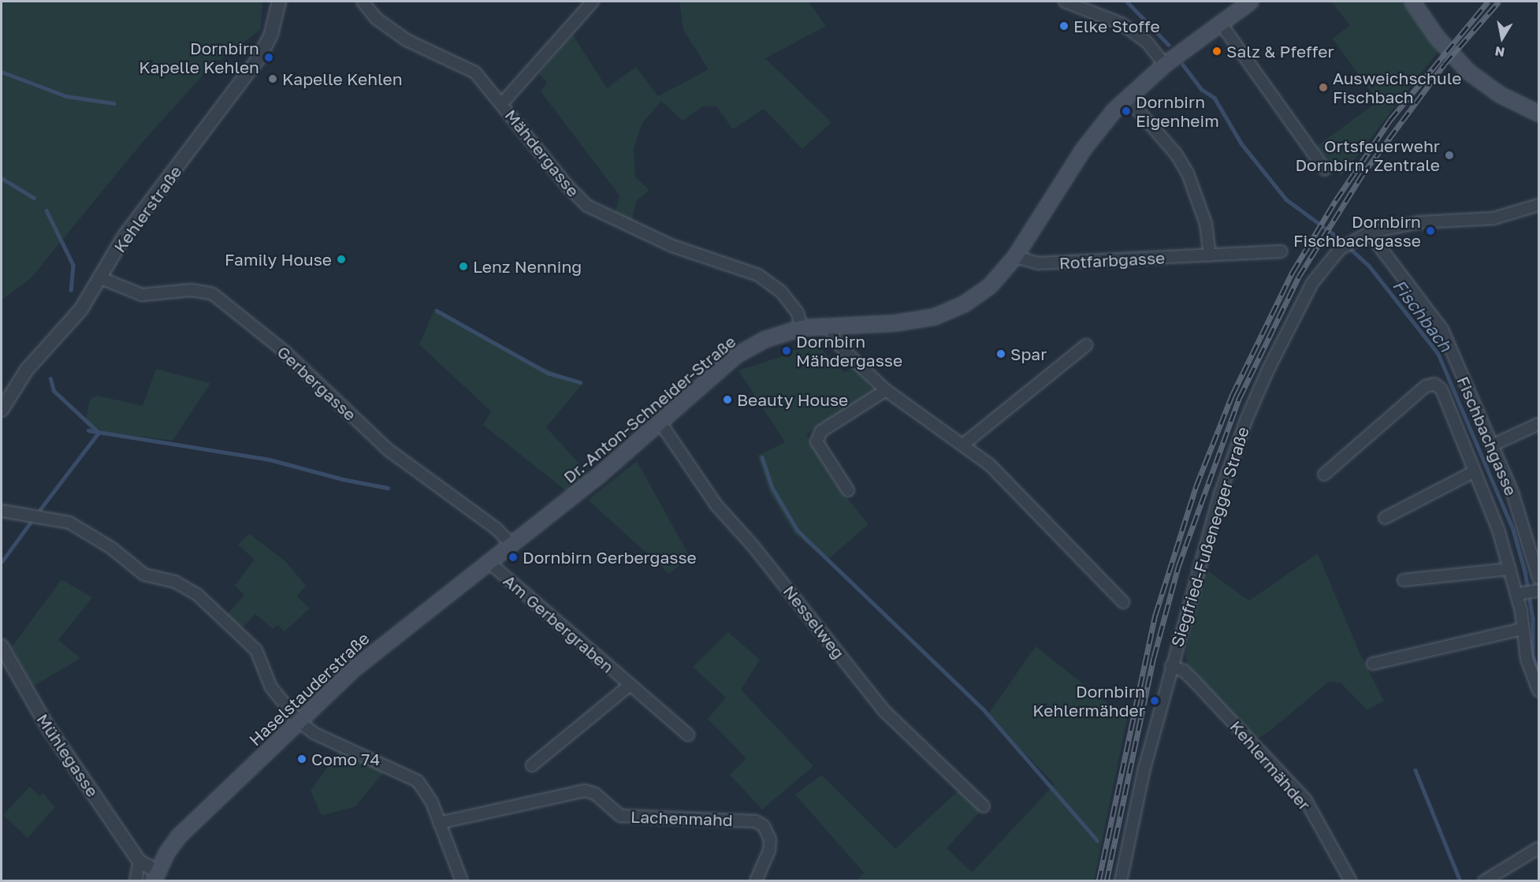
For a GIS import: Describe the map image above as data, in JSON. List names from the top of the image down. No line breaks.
{"streets":{"main road":["Dr.-Anton-Schneider-Straße","Haselstauderstraße"],"street":["Mähdergasse","Kehlerstraße","Rotfarbgasse","Gerbergasse","Fischbachgasse","Siegfried-Fußenegger Straße","Nesselweg","Am Gerbergraben","Mühlegasse","Kehlermähder","Lachenmahd"]},"crossings":[["Mähdergasse","Dr.-Anton-Schneider-Straße"],["Kehlerstraße","Gerbergasse"],["Rotfarbgasse","Dr.-Anton-Schneider-Straße"],["Gerbergasse","Dr.-Anton-Schneider-Straße"],["Gerbergasse","Haselstauderstraße"],["Dr.-Anton-Schneider-Straße","Nesselweg"],["Dr.-Anton-Schneider-Straße","Haselstauderstraße"],["Fischbachgasse","Siegfried-Fußenegger Straße"],["Siegfried-Fußenegger Straße","Kehlermähder"],["Am Gerbergraben","Haselstauderstraße"],["Haselstauderstraße","Mühlegasse"]],"water":["Fischbach"],"places":["Elke Stoffe","Salz & Pfeffer","Dornbirn Kapelle Kehlen","Kapelle Kehlen","Ausweichschule Fischbach","Dornbirn Eigenheim","Ortsfeuerwehr Dornbirn, Zentrale","Dornbirn Fischbachgasse","Family House","Lenz Nenning","Dornbirn Mähdergasse","Spar","Beauty House","Dornbirn Gerbergasse","Dornbirn Kehlermähder","Como 74"],"north":"bottom"}
